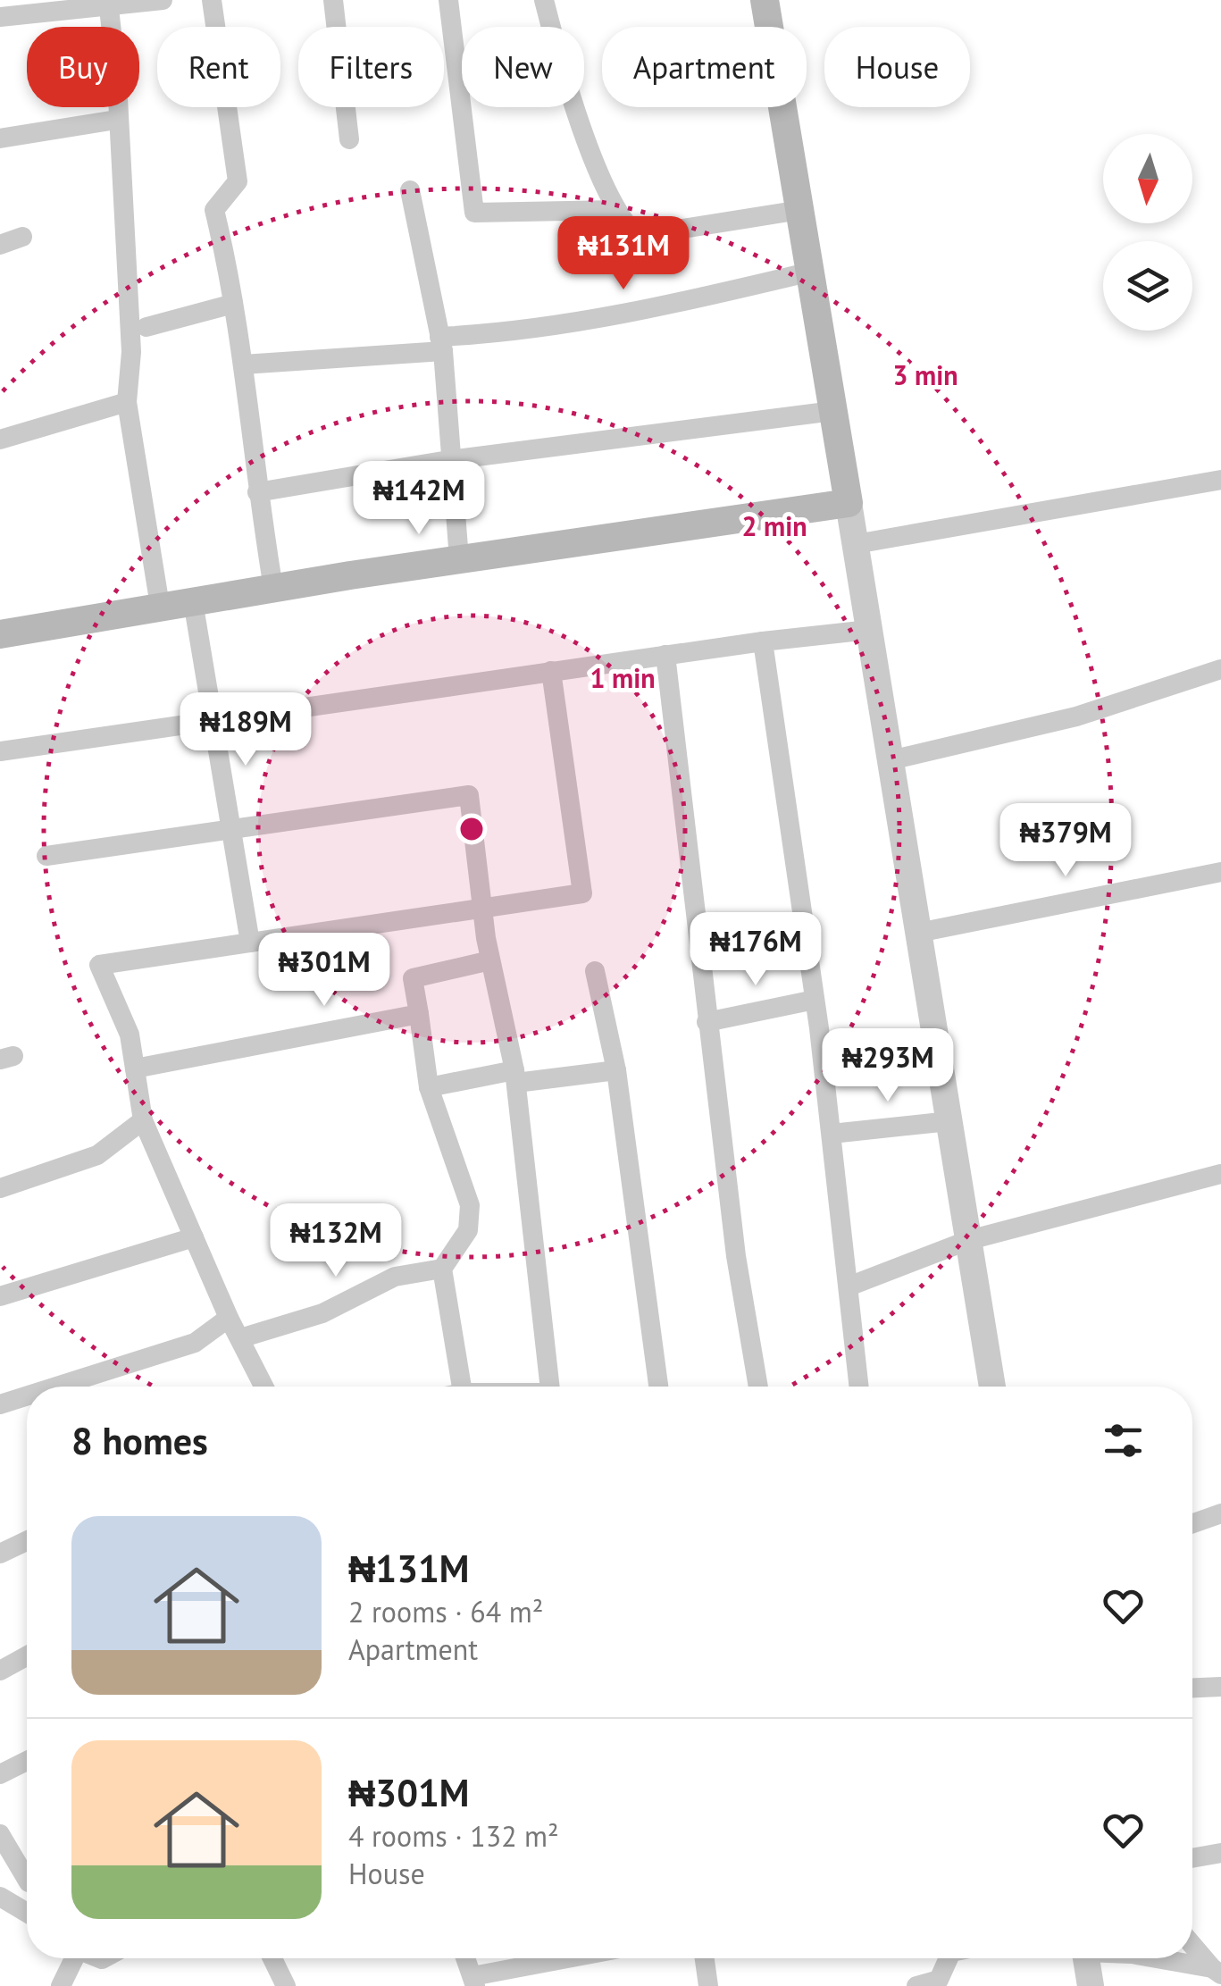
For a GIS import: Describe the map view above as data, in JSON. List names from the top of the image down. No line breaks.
{"north":"bottom","page":{"chip":["Buy","Rent","Filters","New","Apartment","House"],"price":["₦131M","₦142M","₦189M","₦379M","₦176M","₦301M","₦293M","₦132M"],"heading":"8 homes","list":[{"name":"₦131M","note":"2 rooms · 64 m² · Apartment"},{"name":"₦301M","note":"4 rooms · 132 m² · House"}]},"rings":["3 min","2 min","1 min"]}
